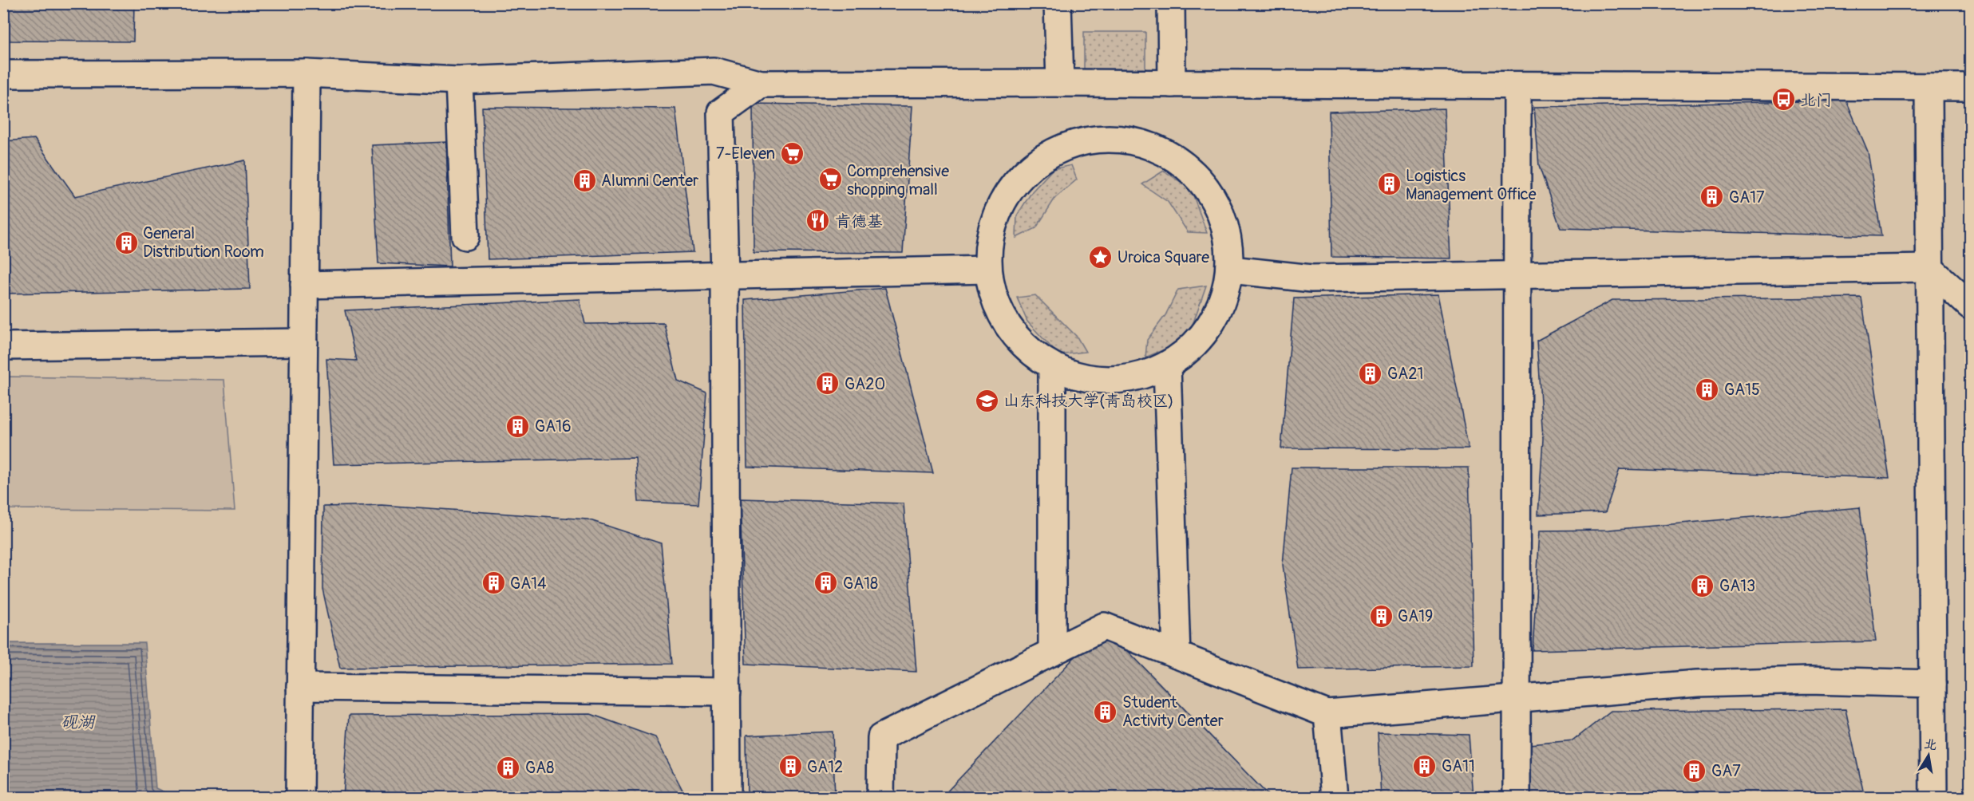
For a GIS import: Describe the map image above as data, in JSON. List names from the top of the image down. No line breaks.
{"water":["砚湖"],"places":{"bus stop":["北门"],"supermarket":["7-Eleven","Comprehensive shopping mall"],"building":["Alumni Center","Logistics Management Office","GA17","General Distribution Room","GA21","GA20","GA15","GA16","GA14","GA18","GA13","GA19","Student Activity Center","GA11","GA12","GA8","GA7"],"restaurant":["肯德基"],"place":["Uroica Square"],"school or university":["山东科技大学(青岛校区)"]},"north":"top"}
